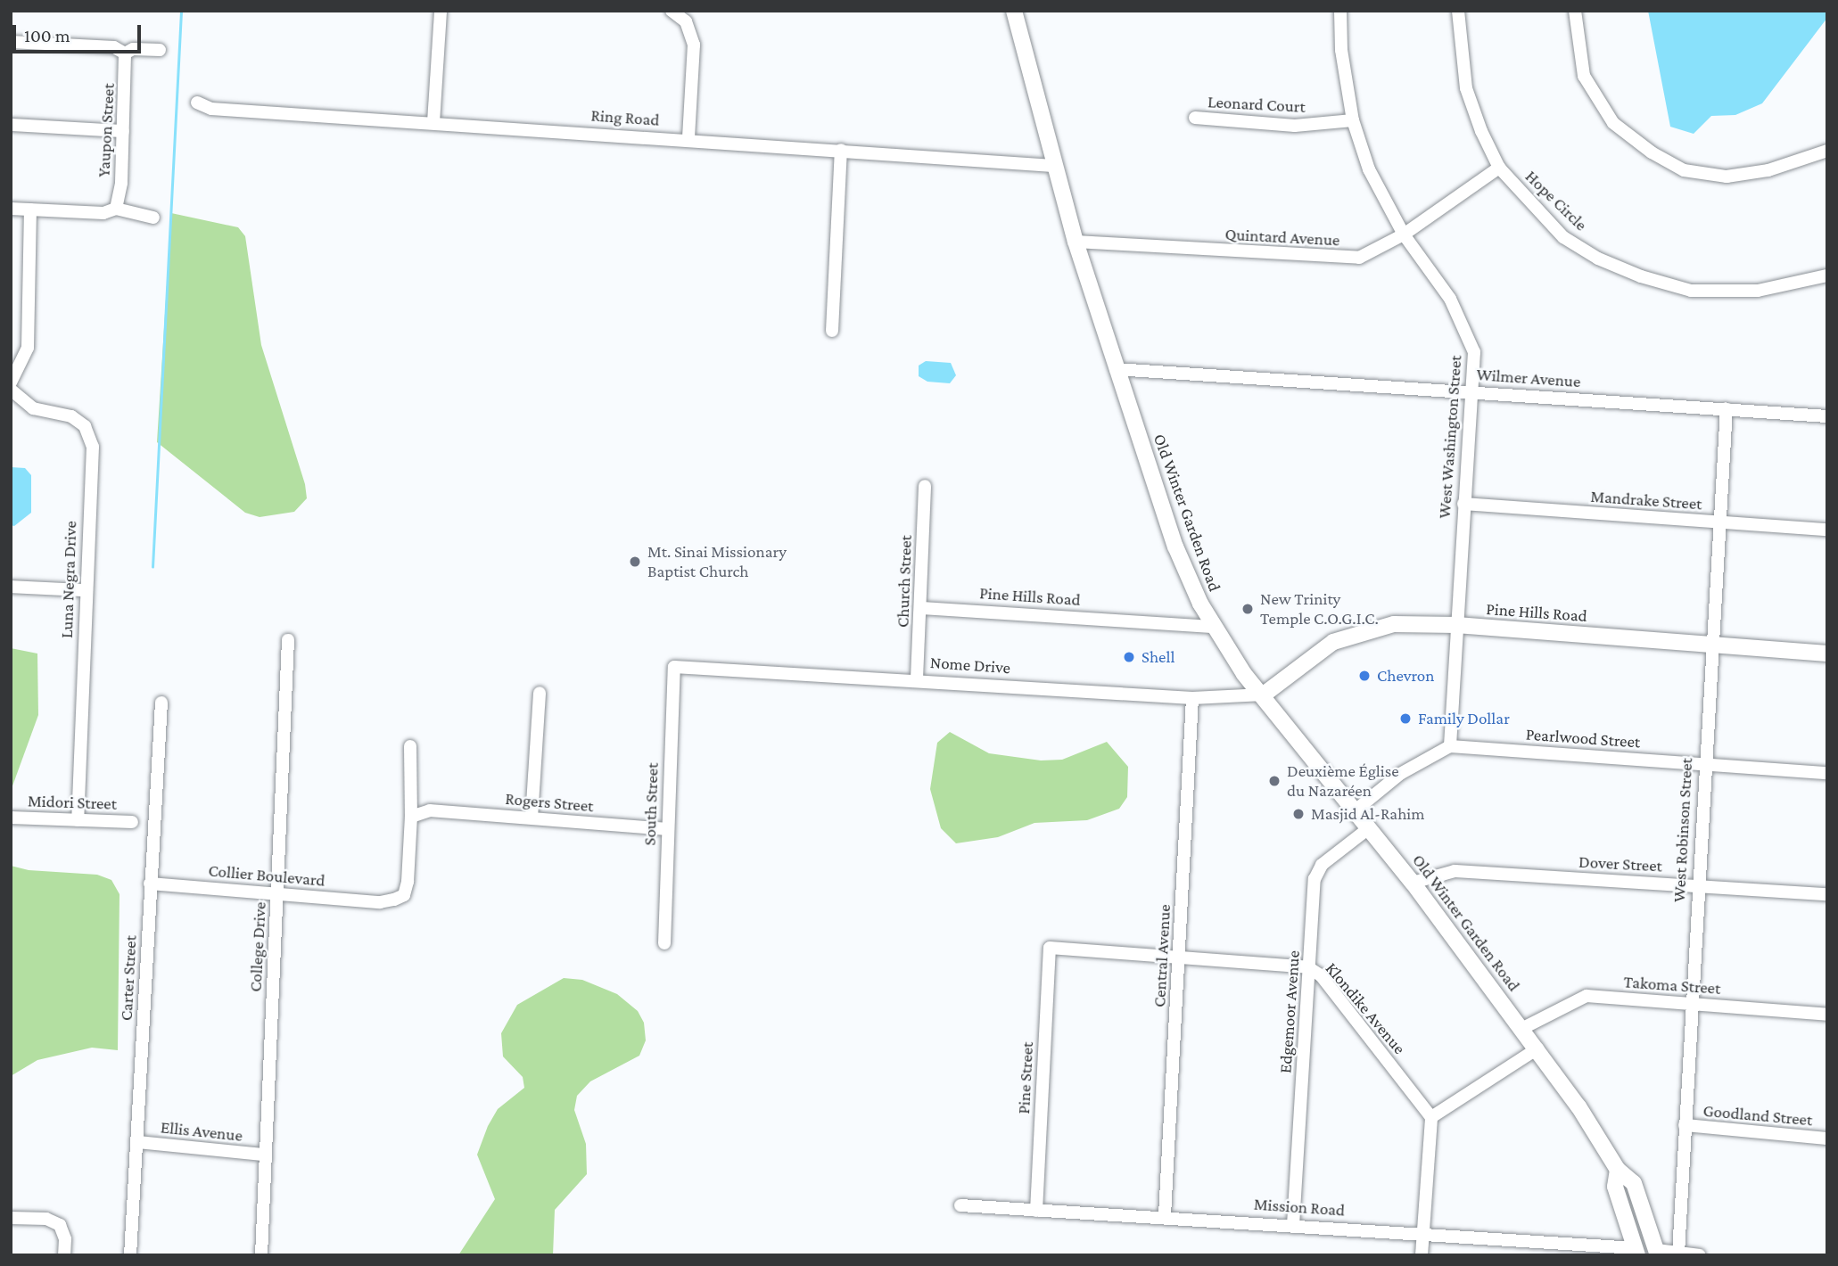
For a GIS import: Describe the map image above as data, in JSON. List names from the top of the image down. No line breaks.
{"streets":{"main road":["Old Winter Garden Road","Pine Hills Road"],"street":["Leonard Court","Ring Road","Yaupon Street","Hope Circle","Quintard Avenue","Wilmer Avenue","West Washington Street","Mandrake Street","Luna Negra Drive","Church Street","Nome Drive","Pearlwood Street","Midori Street","Rogers Street","South Street","West Robinson Street","Dover Street","Collier Boulevard","College Drive","Central Avenue","Carter Street","Takoma Street","Klondike Avenue","Edgemoor Avenue","Pine Street","Goodland Street","Ellis Avenue","Mission Road"]},"crossings":[["Leonard Court","West Washington Street"],["Ring Road","Old Winter Garden Road"],["Hope Circle","Quintard Avenue"],["Quintard Avenue","West Washington Street"],["Quintard Avenue","Old Winter Garden Road"],["Wilmer Avenue","West Washington Street"],["Wilmer Avenue","Old Winter Garden Road"],["Wilmer Avenue","West Robinson Street"],["West Washington Street","Mandrake Street"],["West Washington Street","Pine Hills Road"],["West Washington Street","Pearlwood Street"],["Mandrake Street","West Robinson Street"],["Old Winter Garden Road","Pine Hills Road"],["Old Winter Garden Road","Nome Drive"],["Old Winter Garden Road","Dover Street"],["Old Winter Garden Road","Takoma Street"],["Old Winter Garden Road","Edgemoor Avenue"],["Old Winter Garden Road","Mission Road"],["Luna Negra Drive","Midori Street"],["Church Street","Pine Hills Road"],["Church Street","Nome Drive"],["Pine Hills Road","Nome Drive"],["Pine Hills Road","West Robinson Street"],["Nome Drive","South Street"],["Nome Drive","Central Avenue"],["Pearlwood Street","West Robinson Street"],["Rogers Street","South Street"],["Rogers Street","Collier Boulevard"],["West Robinson Street","Dover Street"],["West Robinson Street","Takoma Street"],["West Robinson Street","Goodland Street"],["West Robinson Street","Mission Road"],["Collier Boulevard","College Drive"],["Collier Boulevard","Carter Street"],["College Drive","Ellis Avenue"],["Central Avenue","Klondike Avenue"],["Central Avenue","Mission Road"],["Carter Street","Ellis Avenue"],["Klondike Avenue","Edgemoor Avenue"],["Klondike Avenue","Pine Street"],["Edgemoor Avenue","Mission Road"],["Pine Street","Mission Road"]],"places":["Mt. Sinai Missionary Baptist Church","New Trinity Temple C.O.G.I.C.","Shell","Chevron","Family Dollar","Deuxième Église du Nazaréen","Masjid Al-Rahim"],"scale_bar":"100 m"}
